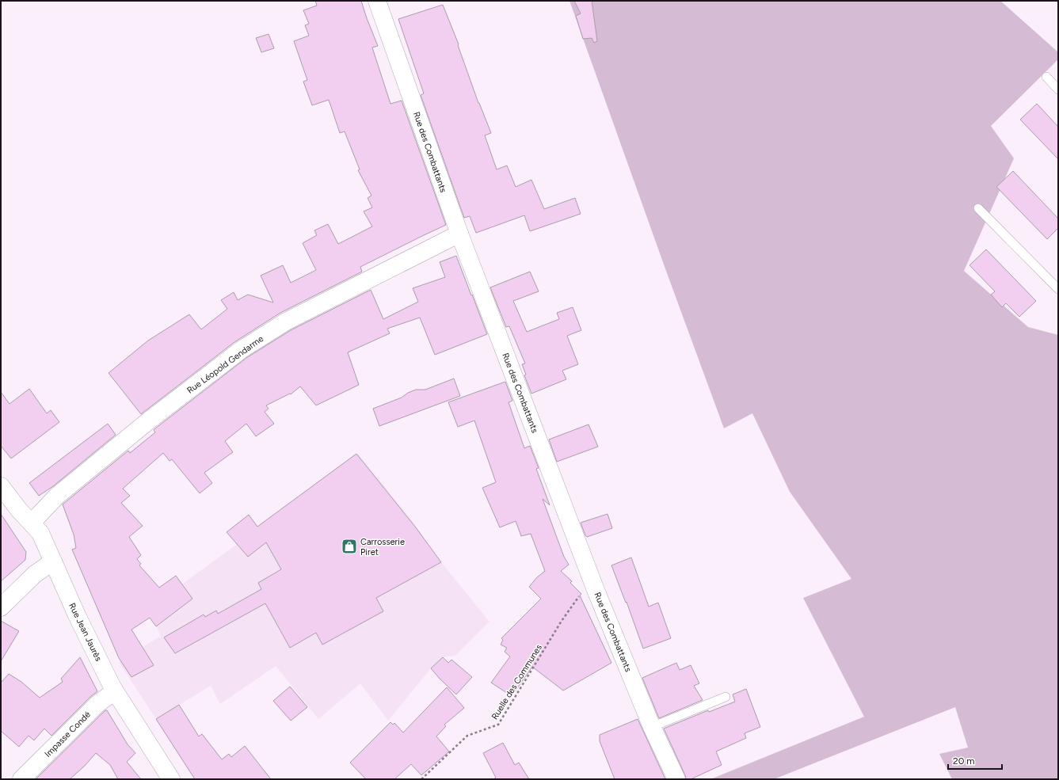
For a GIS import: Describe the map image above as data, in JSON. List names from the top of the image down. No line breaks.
{"streets":{"street":["Rue des Combattants","Rue Léopold Gendarme","Rue Jean Jaurès","Impasse Condé"],"path":["Ruelle des Communes"]},"crossings":[["Rue des Combattants","Rue Léopold Gendarme"],["Rue des Combattants","Ruelle des Communes"],["Rue Léopold Gendarme","Rue Jean Jaurès"],["Rue Jean Jaurès","Impasse Condé"]],"places":{"shop":["Carrosserie Piret"]},"scale_bar":"20 m"}
